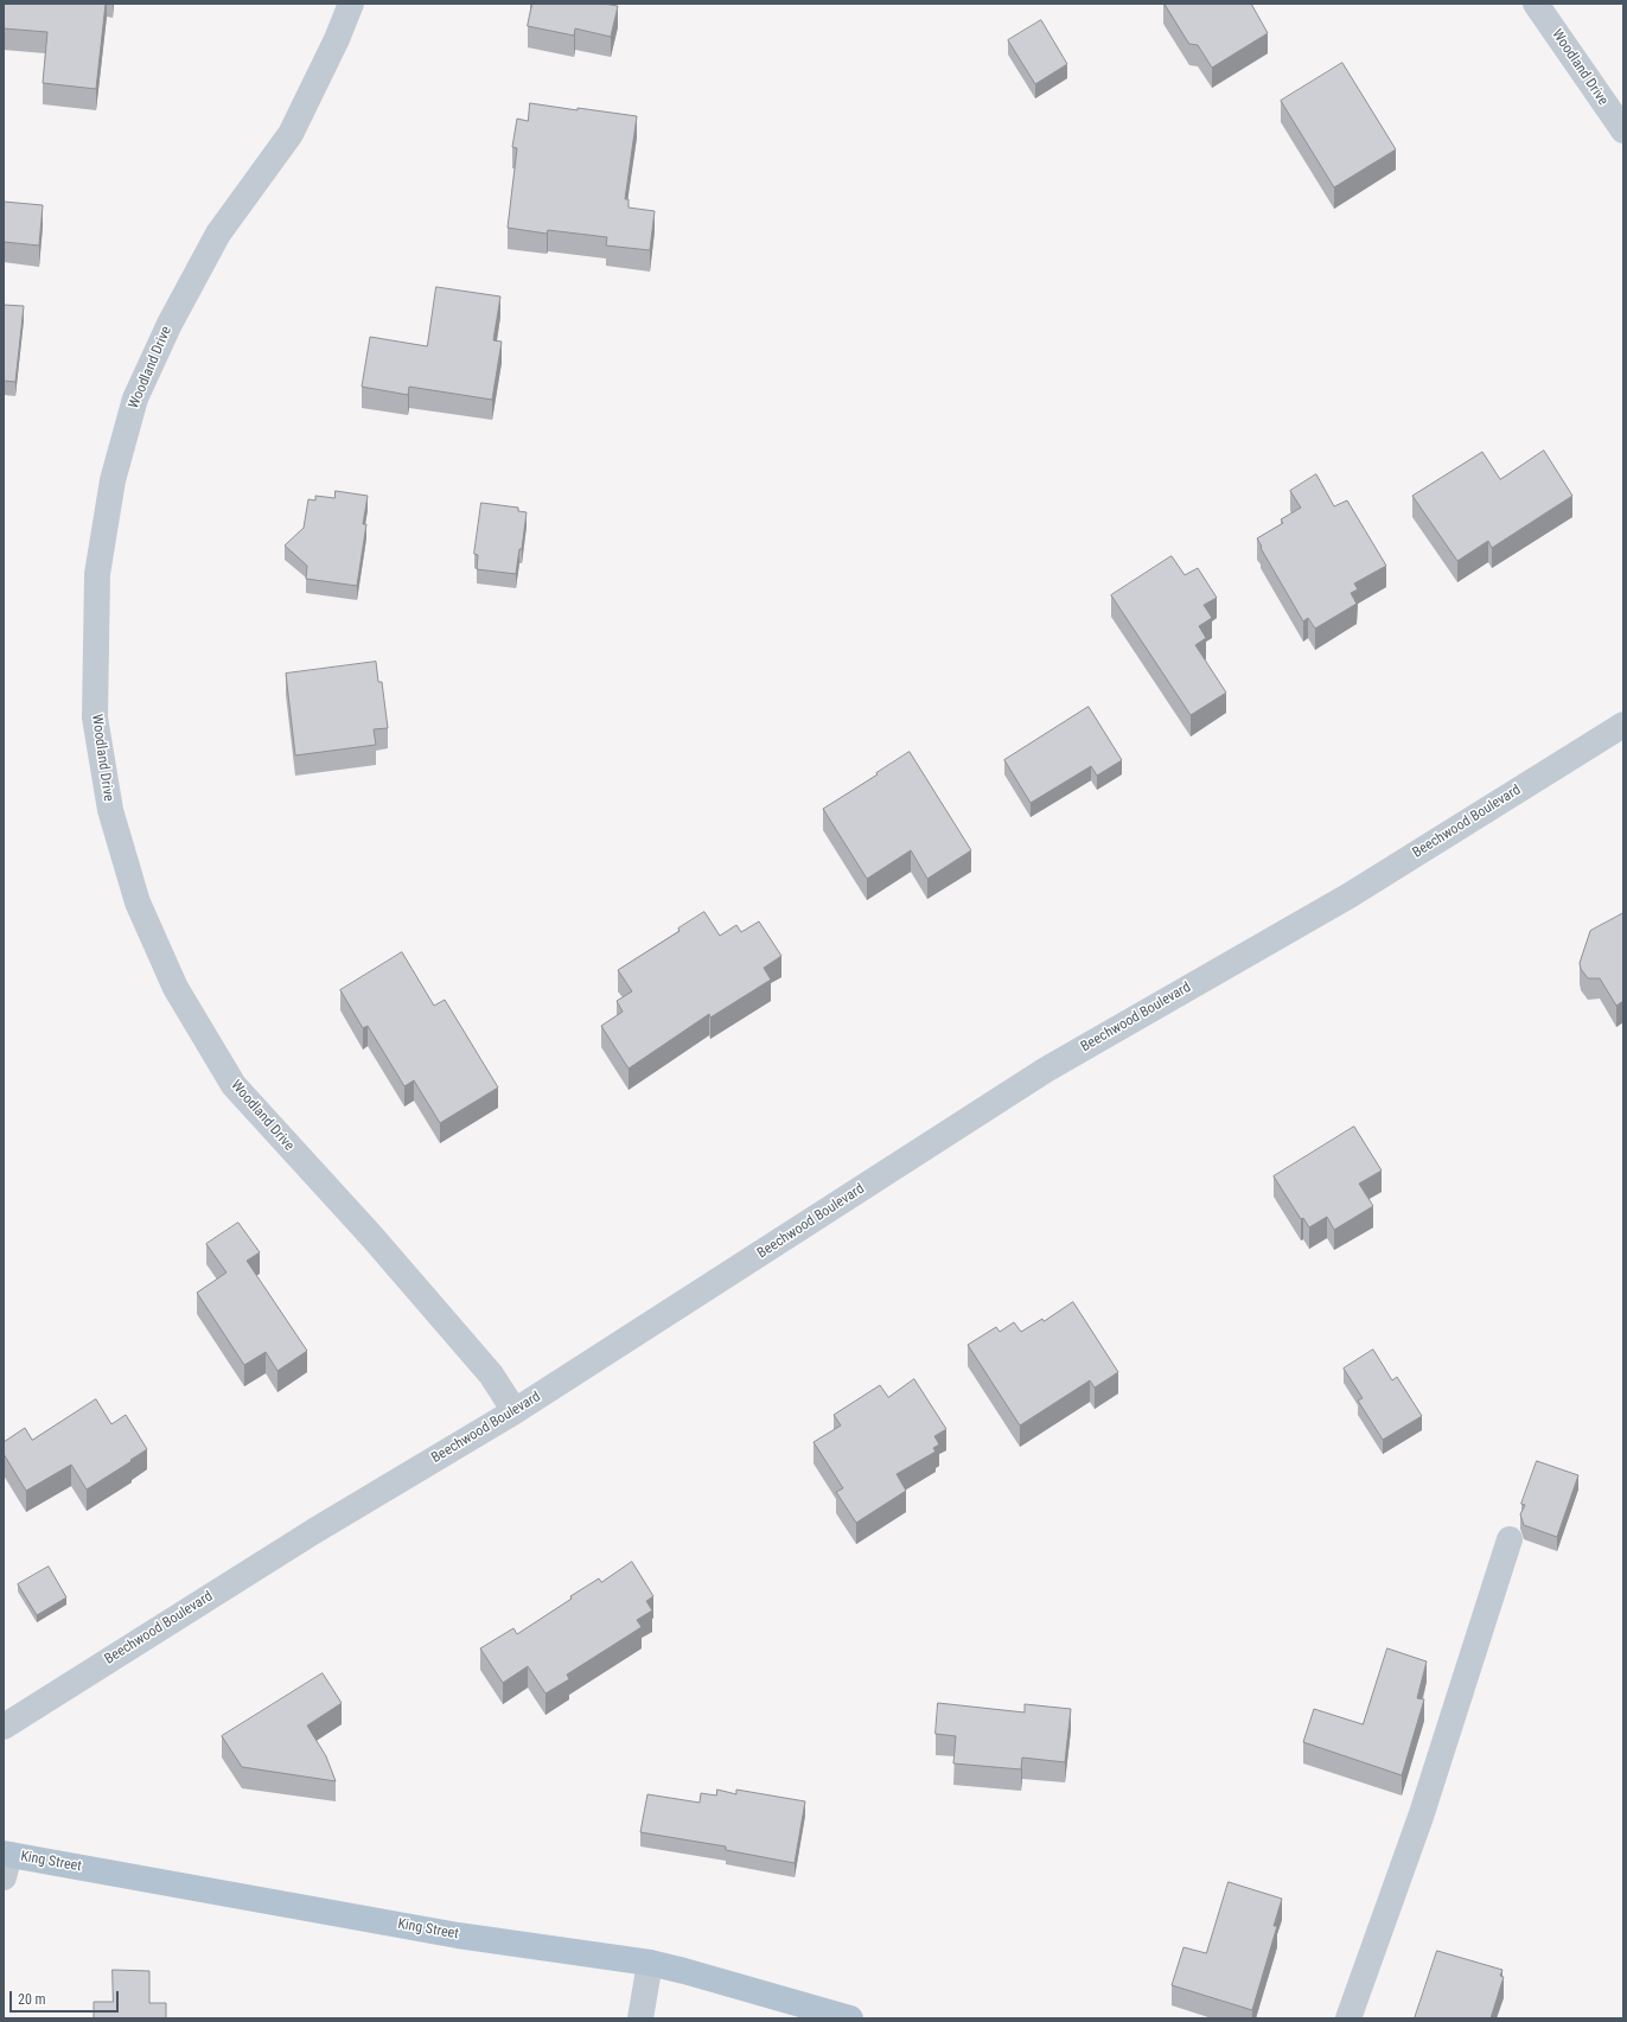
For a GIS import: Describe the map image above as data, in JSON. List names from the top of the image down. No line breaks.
{"streets":{"main road":["King Street"],"street":["Woodland Drive","Beechwood Boulevard"]},"crossings":[["Woodland Drive","Beechwood Boulevard"]],"scale_bar":"20 m"}
